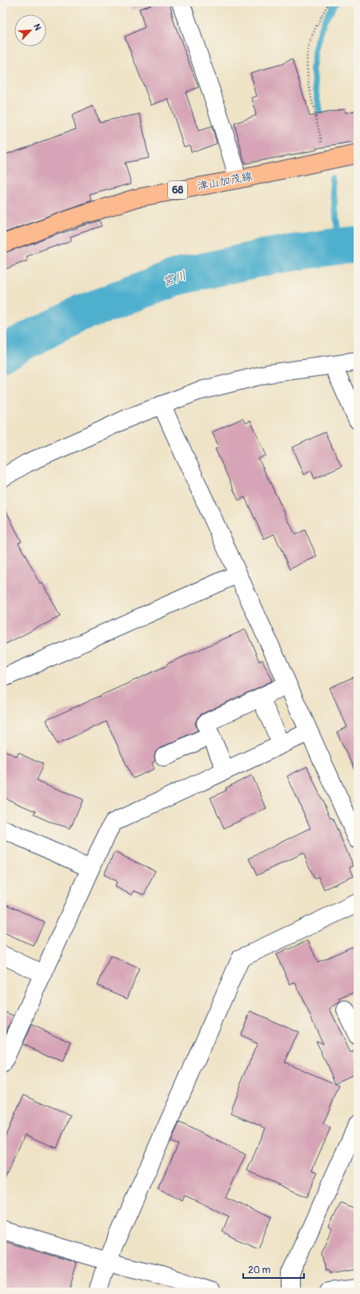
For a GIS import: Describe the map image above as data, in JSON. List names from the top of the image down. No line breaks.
{"streets":{"main road":["津山加茂線","68"]},"water":["宮川"],"scale_bar":"20 m","north":"top right"}
